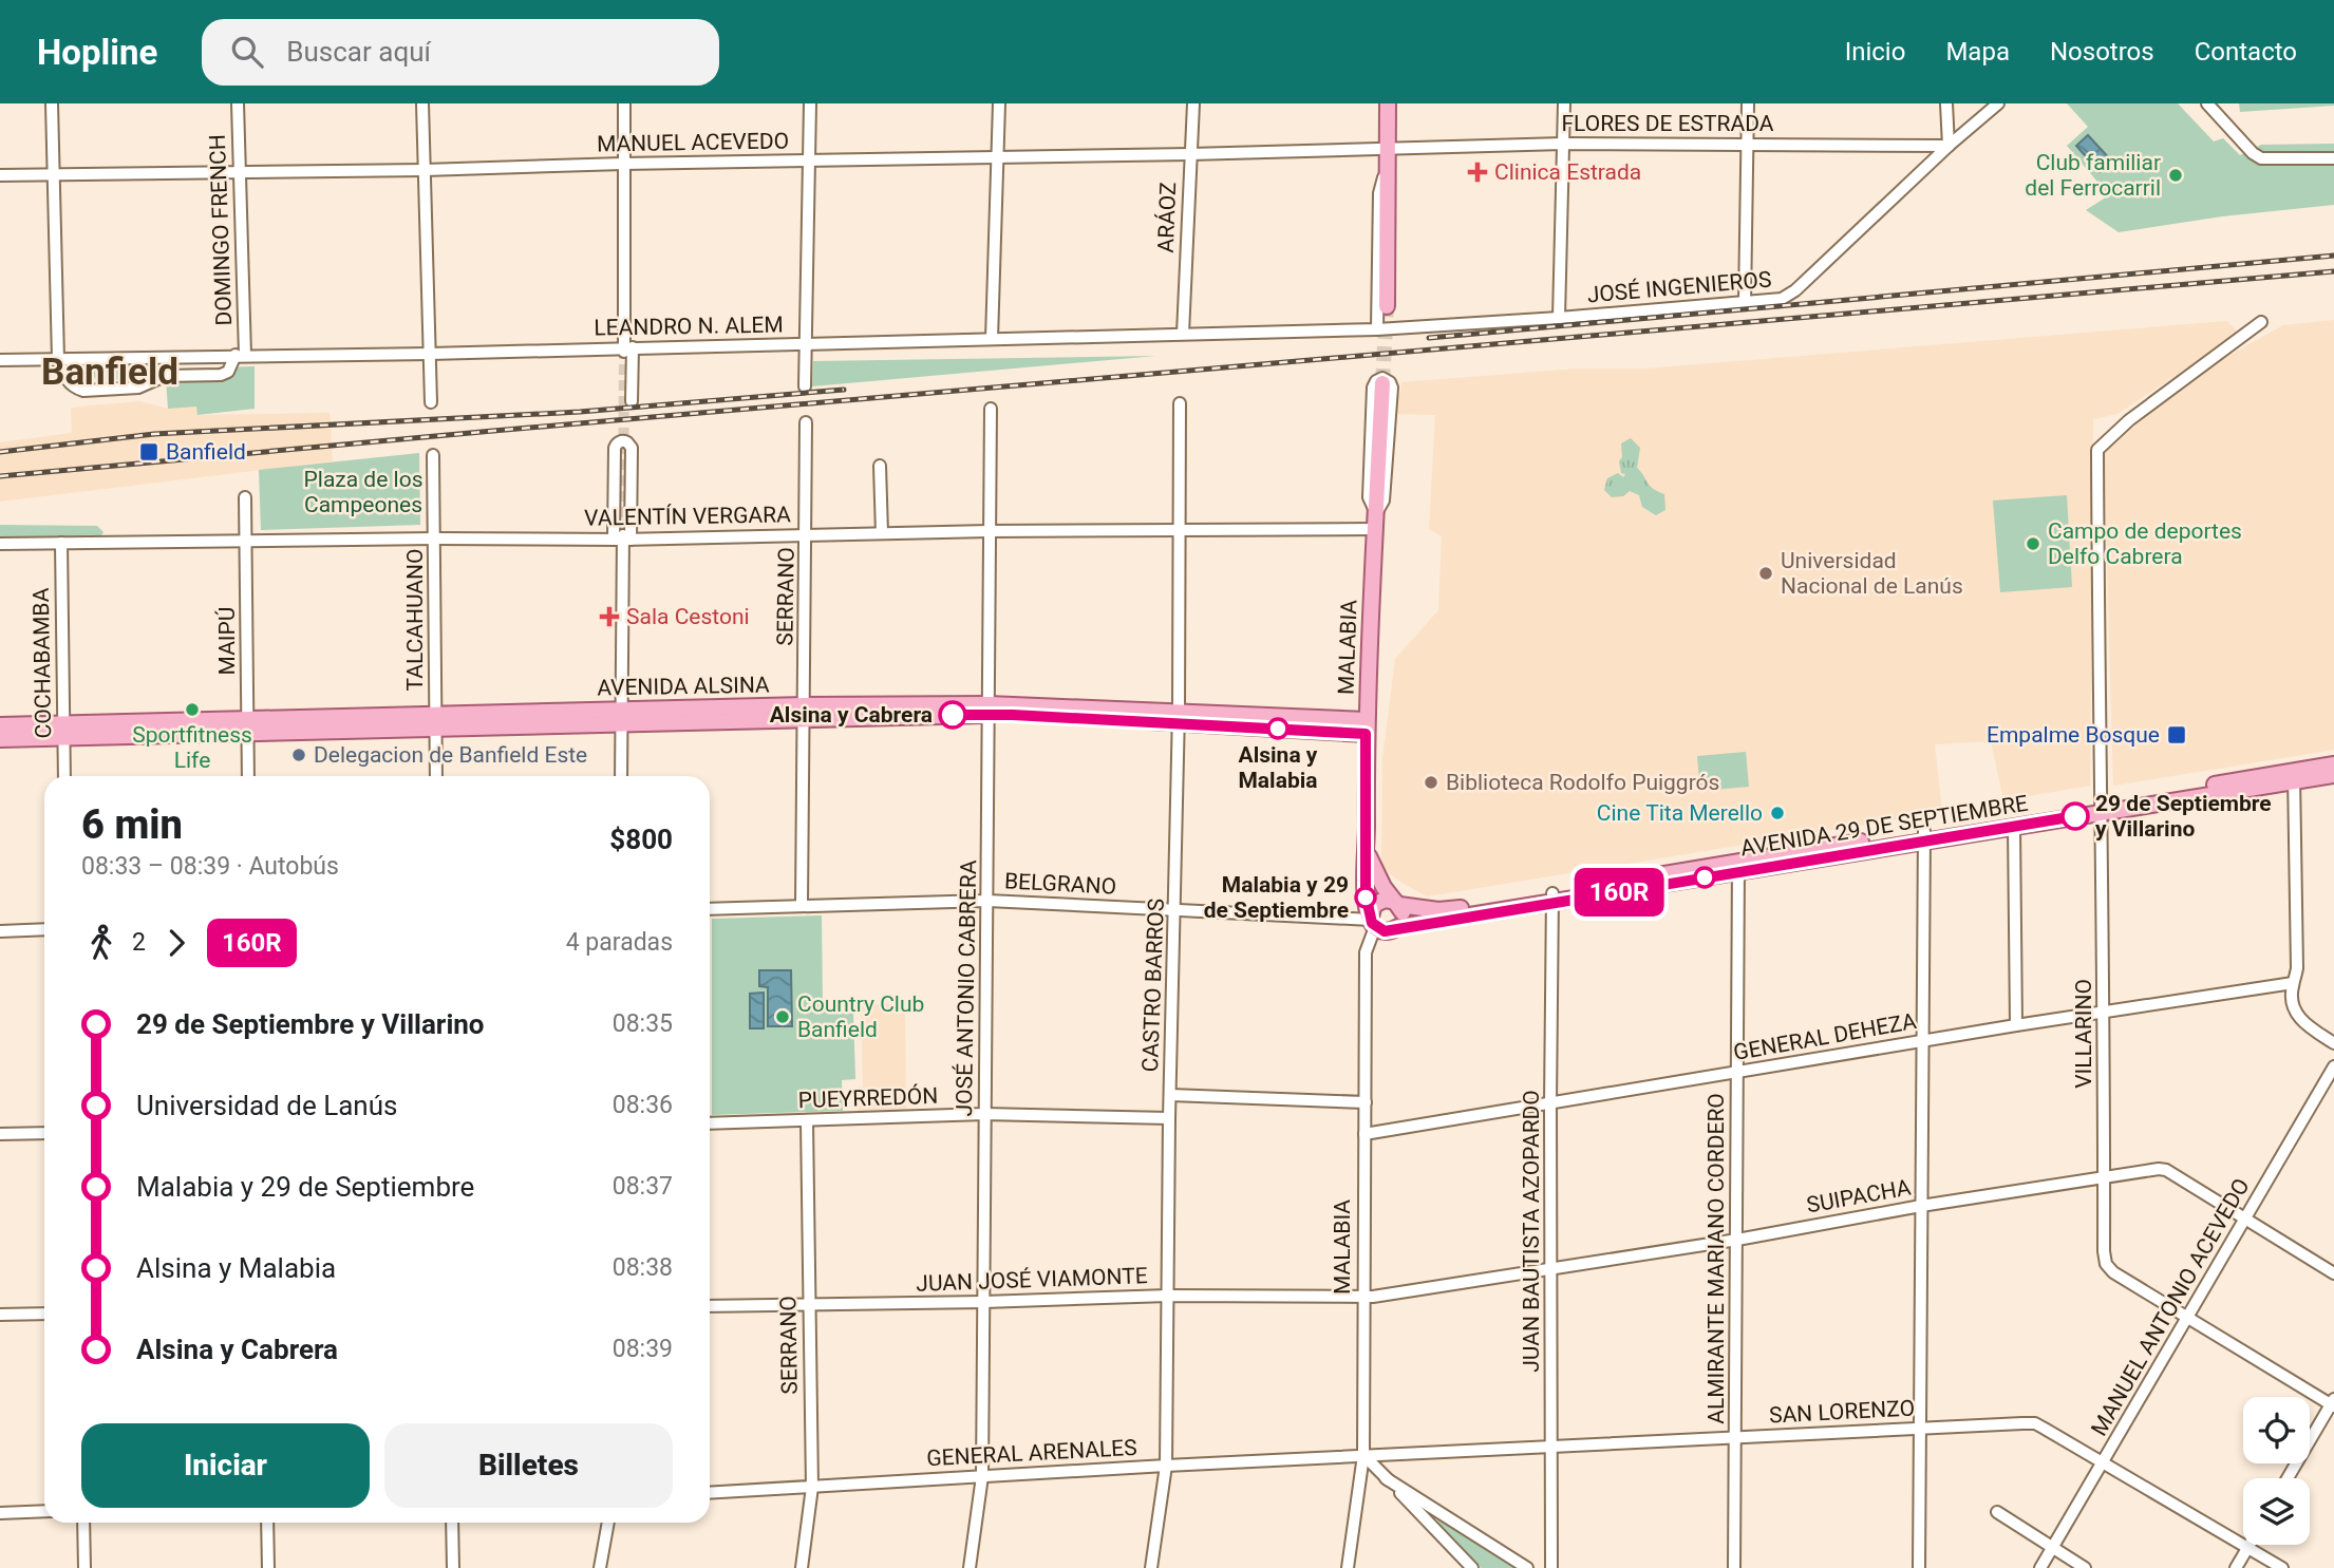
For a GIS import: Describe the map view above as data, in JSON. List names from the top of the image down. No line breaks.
{"streets":{"main road":["MALABIA","AVENIDA ALSINA","AVENIDA 29 DE SEPTIEMBRE"],"street":["FLORES DE ESTRADA","MANUEL ACEVEDO","ARÁOZ","DOMINGO FRENCH","JOSÉ INGENIEROS","LEANDRO N. ALEM","VALENTÍN VERGARA","SERRANO","TALCAHUANO","MAIPÚ","COCHABAMBA","BELGRANO","CASTRO BARROS","JOSÉ ANTONIO CABRERA","VILLARINO","GENERAL DEHEZA","PUEYRREDÓN","SUIPACHA","JUAN BAUTISTA AZOPARDO","ALMIRANTE MARIANO CORDERO","JUAN JOSÉ VIAMONTE","MANUEL ANTONIO ACEVEDO","SAN LORENZO","GENERAL ARENALES"]},"crossings":[["FLORES DE ESTRADA","MANUEL ACEVEDO"],["FLORES DE ESTRADA","JOSÉ INGENIEROS"],["MANUEL ACEVEDO","ARÁOZ"],["MANUEL ACEVEDO","DOMINGO FRENCH"],["ARÁOZ","LEANDRO N. ALEM"],["DOMINGO FRENCH","LEANDRO N. ALEM"],["JOSÉ INGENIEROS","LEANDRO N. ALEM"],["VALENTÍN VERGARA","SERRANO"],["VALENTÍN VERGARA","TALCAHUANO"],["VALENTÍN VERGARA","MAIPÚ"],["VALENTÍN VERGARA","MALABIA"],["VALENTÍN VERGARA","COCHABAMBA"],["VALENTÍN VERGARA","CASTRO BARROS"],["VALENTÍN VERGARA","JOSÉ ANTONIO CABRERA"],["SERRANO","AVENIDA ALSINA"],["SERRANO","BELGRANO"],["SERRANO","PUEYRREDÓN"],["SERRANO","JUAN JOSÉ VIAMONTE"],["SERRANO","GENERAL ARENALES"],["TALCAHUANO","AVENIDA ALSINA"],["MAIPÚ","AVENIDA ALSINA"],["MALABIA","AVENIDA ALSINA"],["MALABIA","AVENIDA 29 DE SEPTIEMBRE"],["MALABIA","BELGRANO"],["MALABIA","GENERAL DEHEZA"],["MALABIA","SUIPACHA"],["MALABIA","JUAN JOSÉ VIAMONTE"],["MALABIA","SAN LORENZO"],["MALABIA","GENERAL ARENALES"],["COCHABAMBA","AVENIDA ALSINA"],["AVENIDA ALSINA","CASTRO BARROS"],["AVENIDA ALSINA","JOSÉ ANTONIO CABRERA"],["AVENIDA 29 DE SEPTIEMBRE","BELGRANO"],["AVENIDA 29 DE SEPTIEMBRE","VILLARINO"],["AVENIDA 29 DE SEPTIEMBRE","JUAN BAUTISTA AZOPARDO"],["AVENIDA 29 DE SEPTIEMBRE","ALMIRANTE MARIANO CORDERO"],["BELGRANO","CASTRO BARROS"],["BELGRANO","JOSÉ ANTONIO CABRERA"],["CASTRO BARROS","PUEYRREDÓN"],["CASTRO BARROS","JUAN JOSÉ VIAMONTE"],["CASTRO BARROS","GENERAL ARENALES"],["JOSÉ ANTONIO CABRERA","PUEYRREDÓN"],["JOSÉ ANTONIO CABRERA","JUAN JOSÉ VIAMONTE"],["JOSÉ ANTONIO CABRERA","GENERAL ARENALES"],["VILLARINO","GENERAL DEHEZA"],["VILLARINO","SUIPACHA"],["VILLARINO","MANUEL ANTONIO ACEVEDO"],["GENERAL DEHEZA","JUAN BAUTISTA AZOPARDO"],["GENERAL DEHEZA","ALMIRANTE MARIANO CORDERO"],["SUIPACHA","JUAN BAUTISTA AZOPARDO"],["SUIPACHA","ALMIRANTE MARIANO CORDERO"],["SUIPACHA","JUAN JOSÉ VIAMONTE"],["SUIPACHA","MANUEL ANTONIO ACEVEDO"],["JUAN BAUTISTA AZOPARDO","SAN LORENZO"],["ALMIRANTE MARIANO CORDERO","SAN LORENZO"],["MANUEL ANTONIO ACEVEDO","SAN LORENZO"],["SAN LORENZO","GENERAL ARENALES"]],"districts":["Banfield"],"parks":["Plaza de los Campeones"],"places":{"health":["Clinica Estrada","Sala Cestoni"],"other":["Club familiar del Ferrocarril","Campo de deportes Delfo Cabrera","Universidad Nacional de Lanús","Sportfitness Life","Alsina y Cabrera","Alsina y Malabia","Delegacion de Banfield Este","Biblioteca Rodolfo Puiggrós","Cine Tita Merello","29 de Septiembre y Villarino","Malabia y 29 de Septiembre","Country Club Banfield"],"transit":["Banfield","Empalme Bosque"]},"lines":["bus line 160R"],"page":{"header":"Hopline","search":"Buscar aquí","nav":["Inicio","Mapa","Nosotros","Contacto"],"on_map":"160R","heading":["6 min","08:33 – 08:39 · Autobús","$800"],"legs":["2","160R","4 paradas"],"list":[{"name":"29 de Septiembre y Villarino","value":"08:35"},{"name":"Universidad de Lanús","value":"08:36"},{"name":"Malabia y 29 de Septiembre","value":"08:37"},{"name":"Alsina y Malabia","value":"08:38"},{"name":"Alsina y Cabrera","value":"08:39"}],"buttons":["Iniciar","Billetes"]}}
